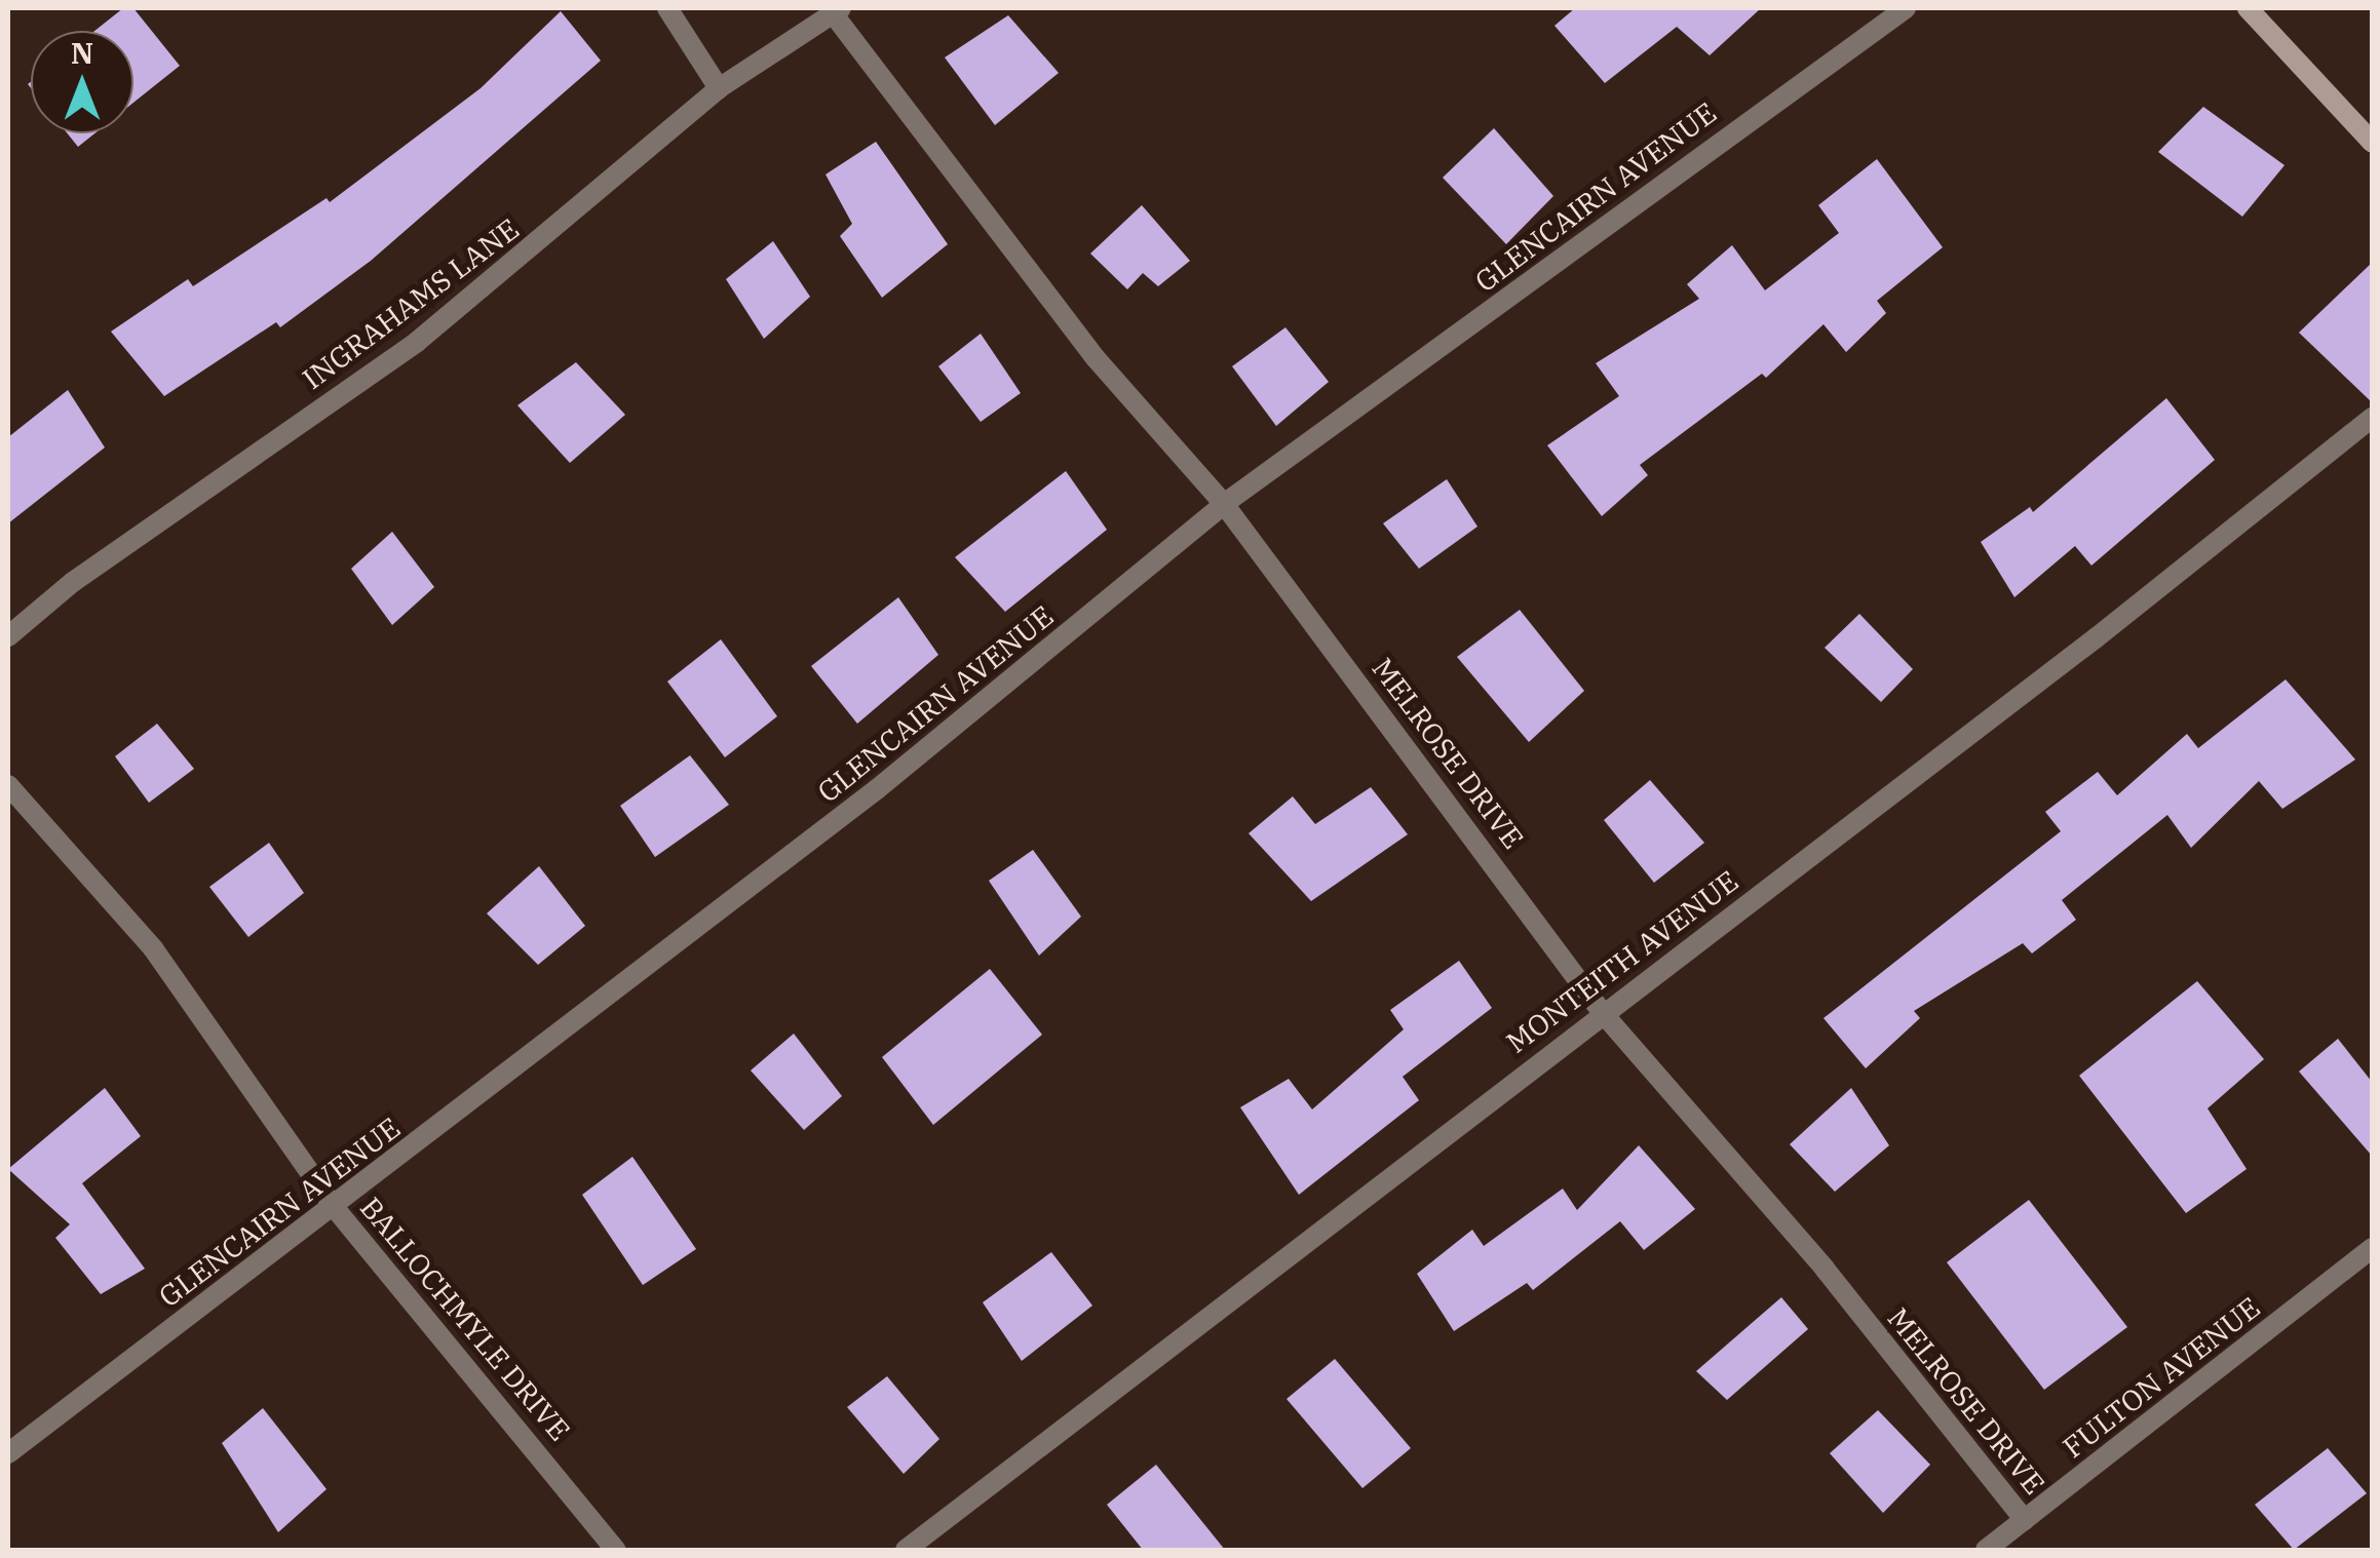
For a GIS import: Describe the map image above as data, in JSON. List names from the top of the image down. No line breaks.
{"streets":{"street":["GLENCAIRN AVENUE","INGRAHAMS LANE","MELROSE DRIVE","MONTEITH AVENUE","BALLOCHMYLE DRIVE","FULTON AVENUE"]},"crossings":[["GLENCAIRN AVENUE","MELROSE DRIVE"],["GLENCAIRN AVENUE","BALLOCHMYLE DRIVE"],["INGRAHAMS LANE","MELROSE DRIVE"],["MELROSE DRIVE","MONTEITH AVENUE"],["MELROSE DRIVE","FULTON AVENUE"]],"north":"top"}
